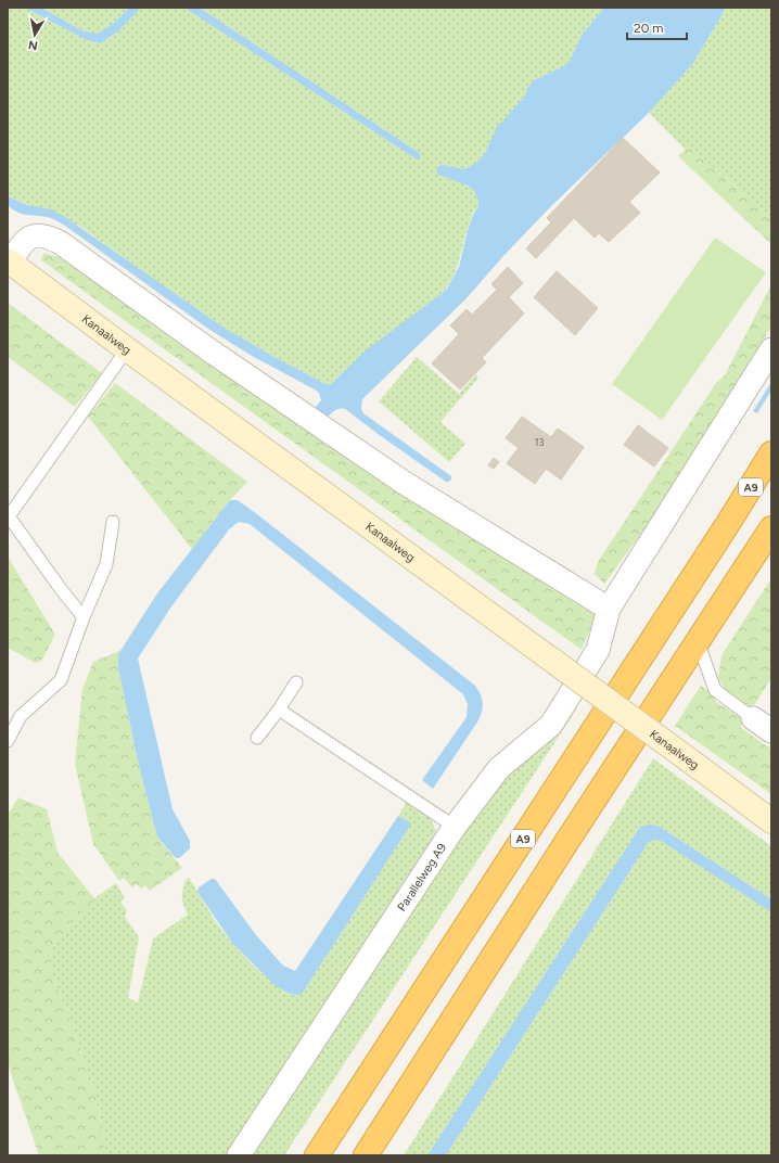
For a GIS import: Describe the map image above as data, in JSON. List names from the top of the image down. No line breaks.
{"streets":{"highway":["A9"],"street":["Kanaalweg","Parallelweg A9"]},"crossings":[["Kanaalweg","Parallelweg A9"]],"house_numbers":["13"],"scale_bar":"20 m","north":"bottom"}
